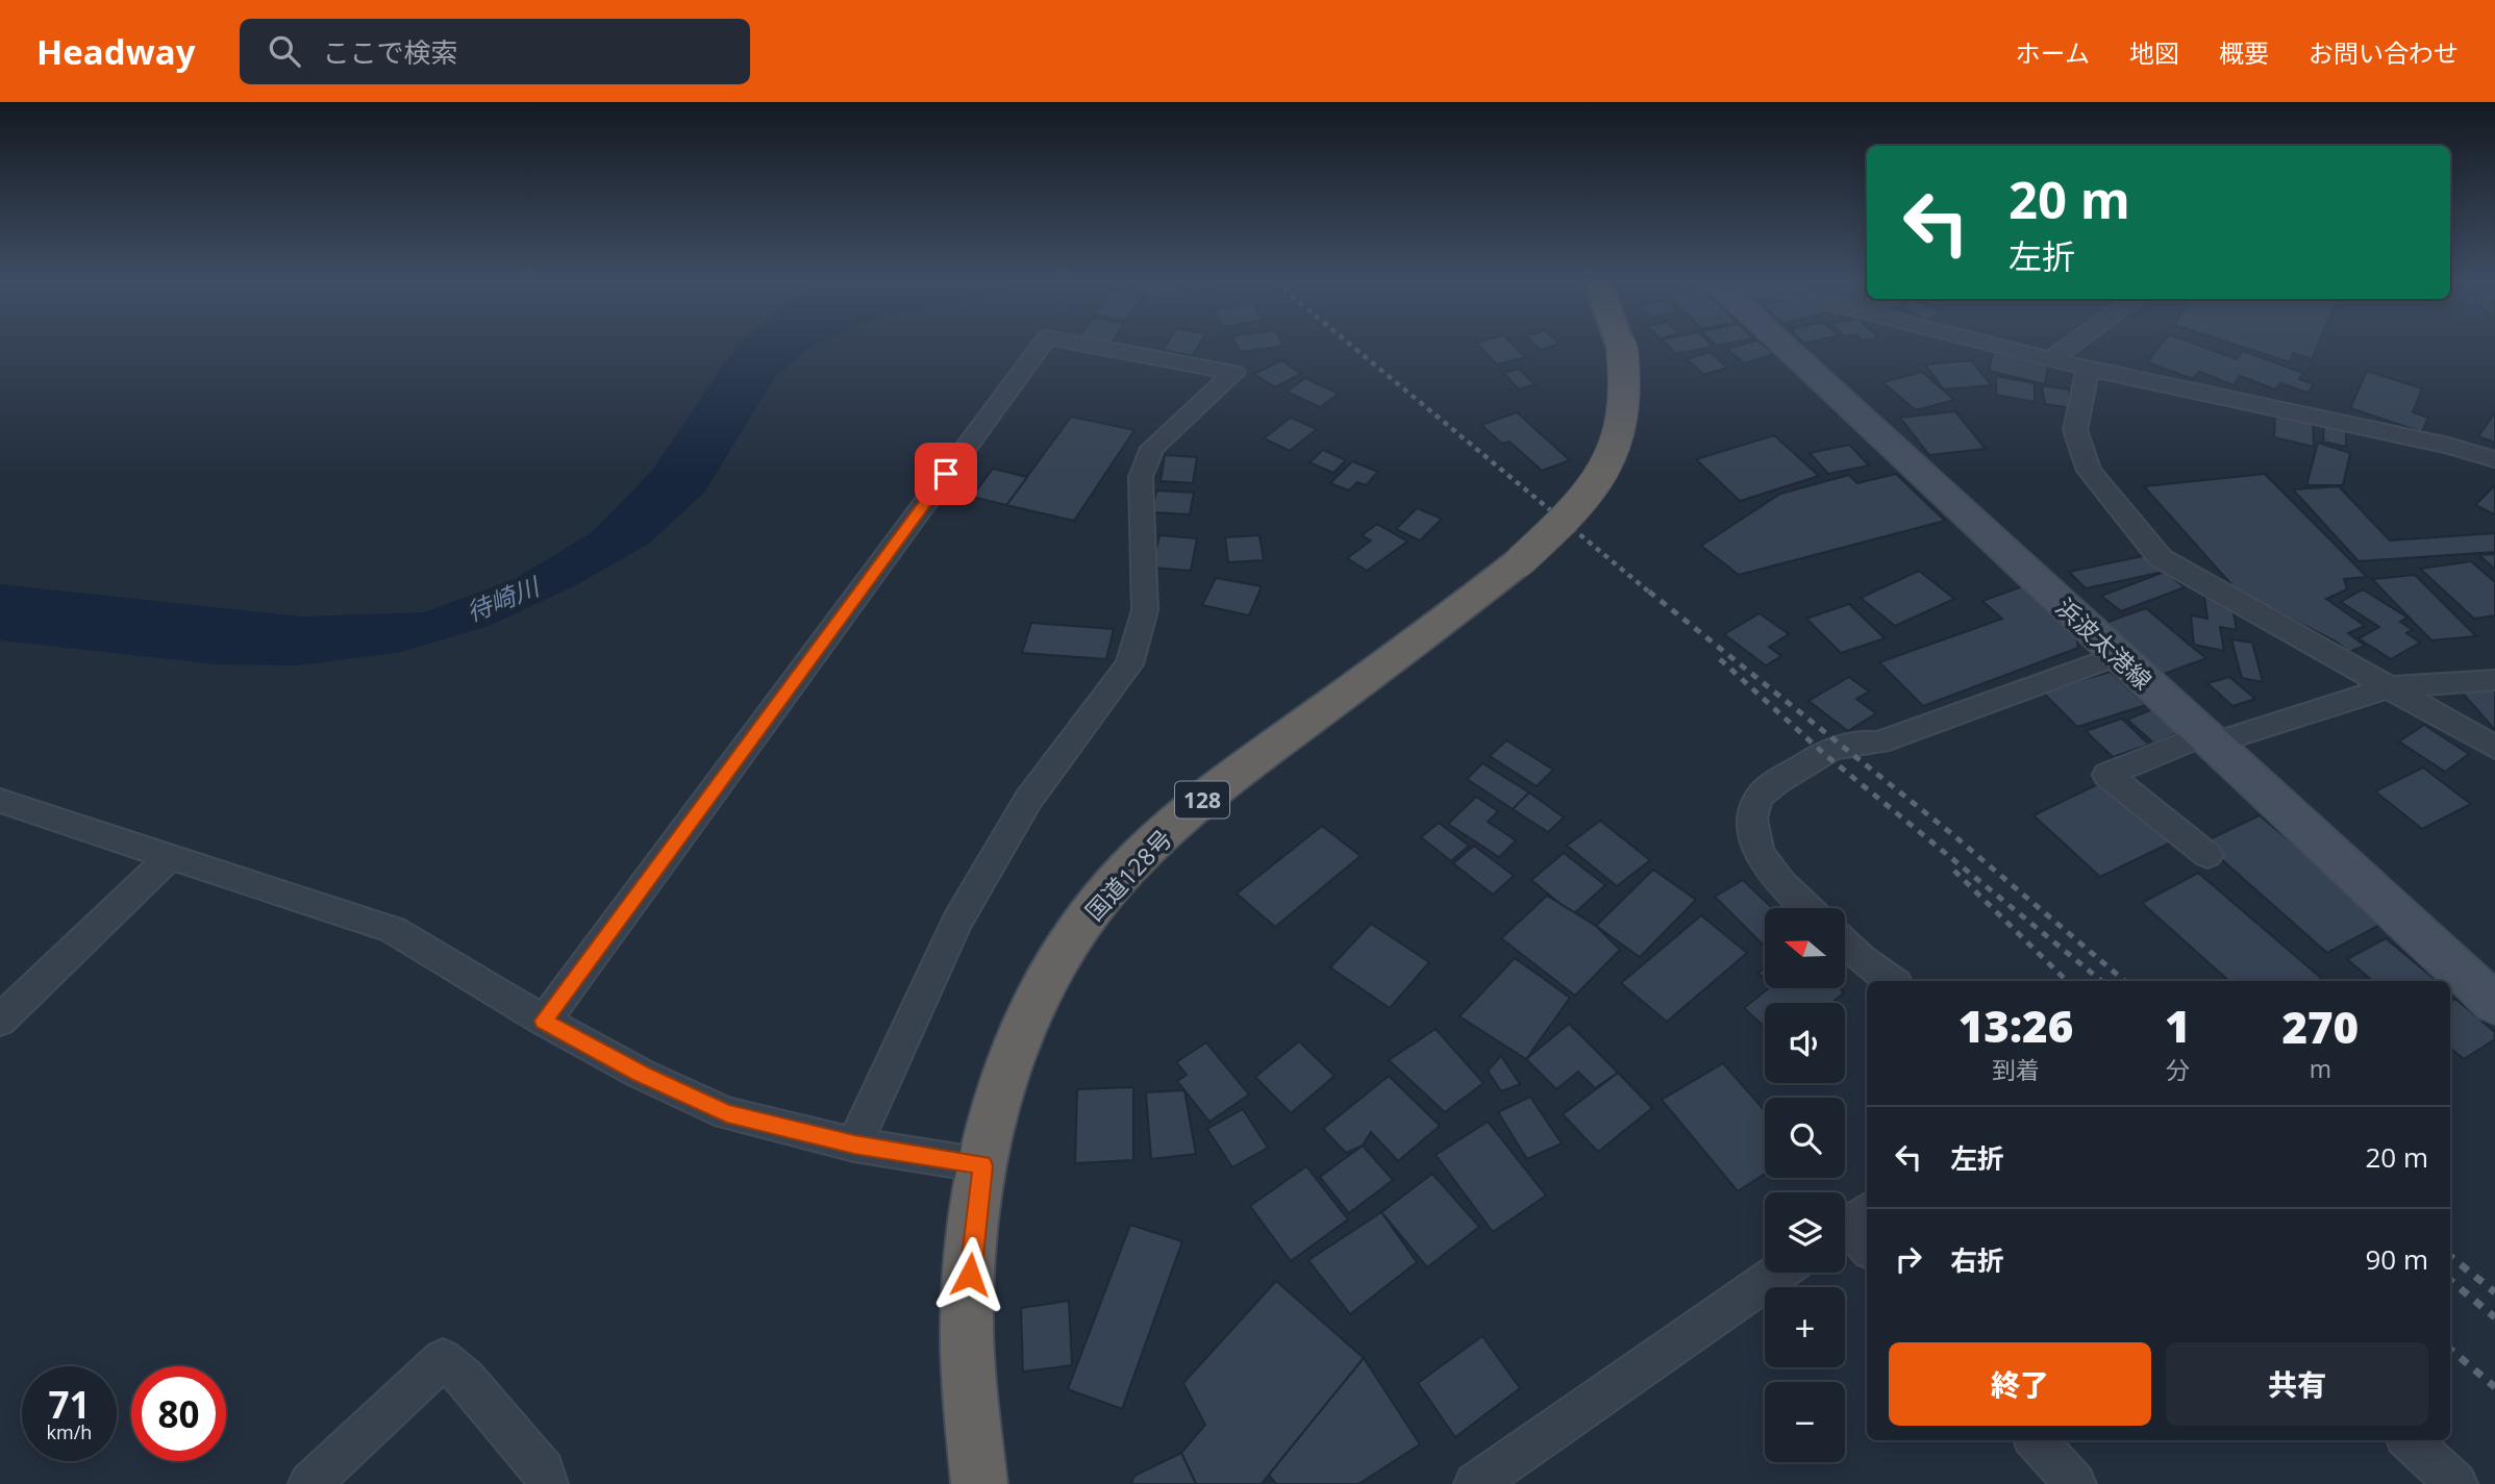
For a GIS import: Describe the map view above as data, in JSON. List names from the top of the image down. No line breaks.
{"streets":{"highway":["128","国道128号"],"main road":["浜波太港線"]},"water":["待崎川"],"north":"left","page":{"header":"Headway","search":"ここで検索","nav":["ホーム","地図","概要","お問い合わせ"],"turn":["20 m","左折"],"map_buttons":["+","−"],"eta":["13:26","到着","1","分","270","m"],"list":[{"name":"左折","value":"20 m"},{"name":"右折","value":"90 m"}],"buttons":["終了","共有"],"speed":"71 km/h","limit":"80"}}
